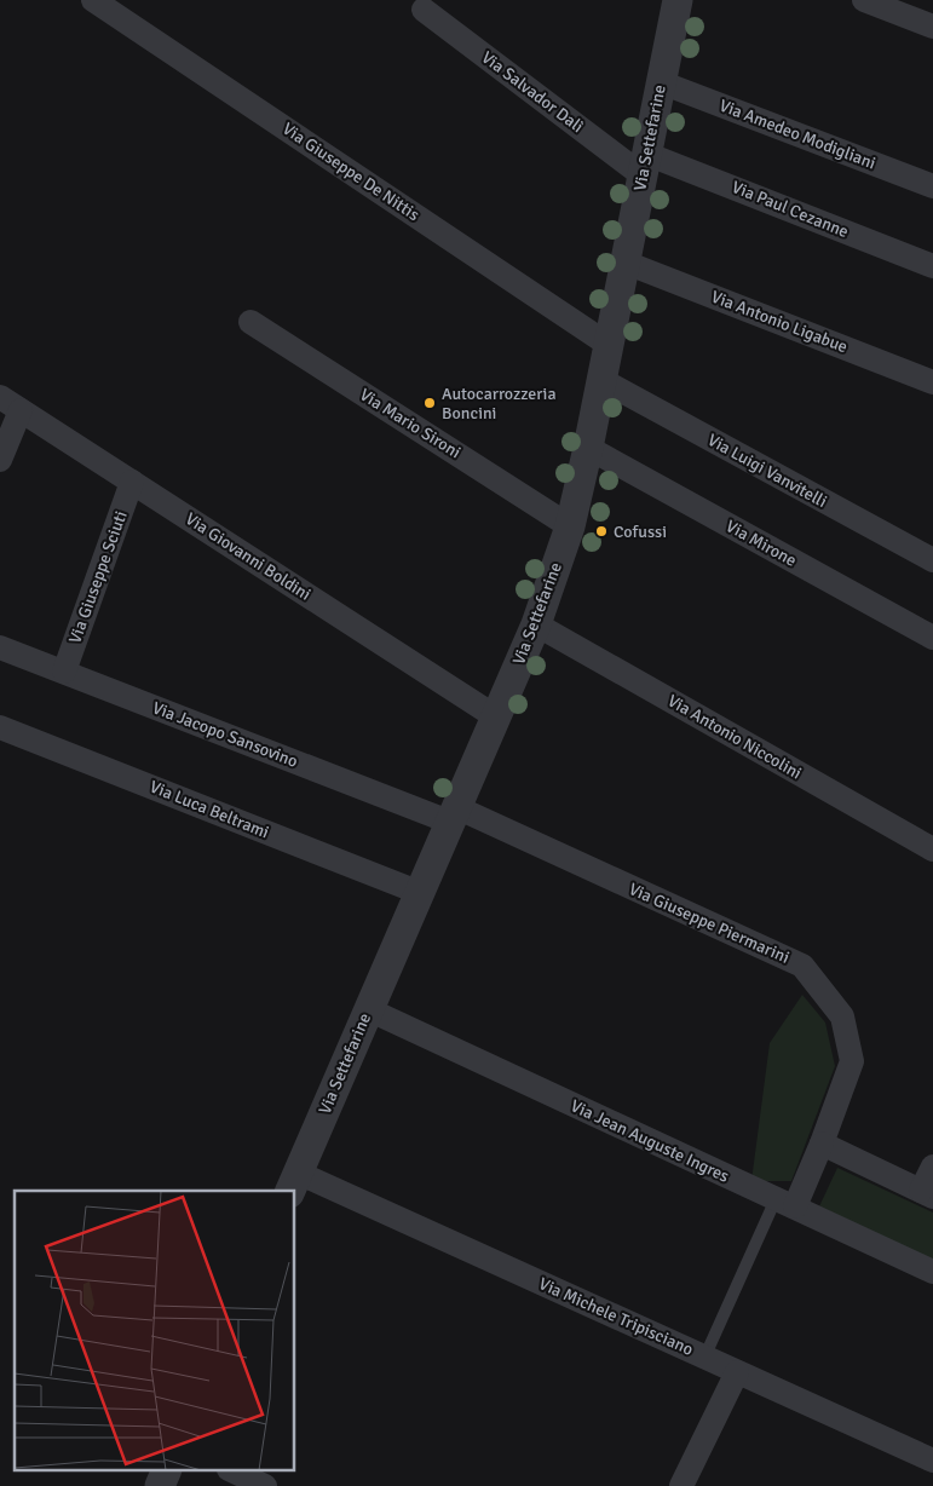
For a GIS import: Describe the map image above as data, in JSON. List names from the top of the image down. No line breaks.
{"streets":{"street":["Via Salvador Dalì","Via Amedeo Modigliani","Via Settefarine","Via Giuseppe De Nittis","Via Paul Cezanne","Via Antonio Ligabue","Via Mario Sironi","Via Luigi Vanvitelli","Via Mirone","Via Giovanni Boldini","Via Giuseppe Sciuti","Via Jacopo Sansovino","Via Antonio Niccolini","Via Luca Beltrami","Via Giuseppe Piermarini","Via Jean Auguste Ingres","Via Michele Tripisciano"]},"crossings":[["Via Salvador Dalì","Via Settefarine"],["Via Salvador Dalì","Via Paul Cezanne"],["Via Amedeo Modigliani","Via Settefarine"],["Via Settefarine","Via Giuseppe De Nittis"],["Via Settefarine","Via Paul Cezanne"],["Via Settefarine","Via Antonio Ligabue"],["Via Settefarine","Via Mario Sironi"],["Via Settefarine","Via Luigi Vanvitelli"],["Via Settefarine","Via Mirone"],["Via Settefarine","Via Giovanni Boldini"],["Via Settefarine","Via Jacopo Sansovino"],["Via Settefarine","Via Antonio Niccolini"],["Via Settefarine","Via Luca Beltrami"],["Via Settefarine","Via Giuseppe Piermarini"],["Via Settefarine","Via Jean Auguste Ingres"],["Via Settefarine","Via Michele Tripisciano"],["Via Giovanni Boldini","Via Giuseppe Sciuti"],["Via Giuseppe Sciuti","Via Jacopo Sansovino"],["Via Jacopo Sansovino","Via Giuseppe Piermarini"],["Via Giuseppe Piermarini","Via Jean Auguste Ingres"]],"places":["Autocarrozzeria Boncini","Cofussi"]}
